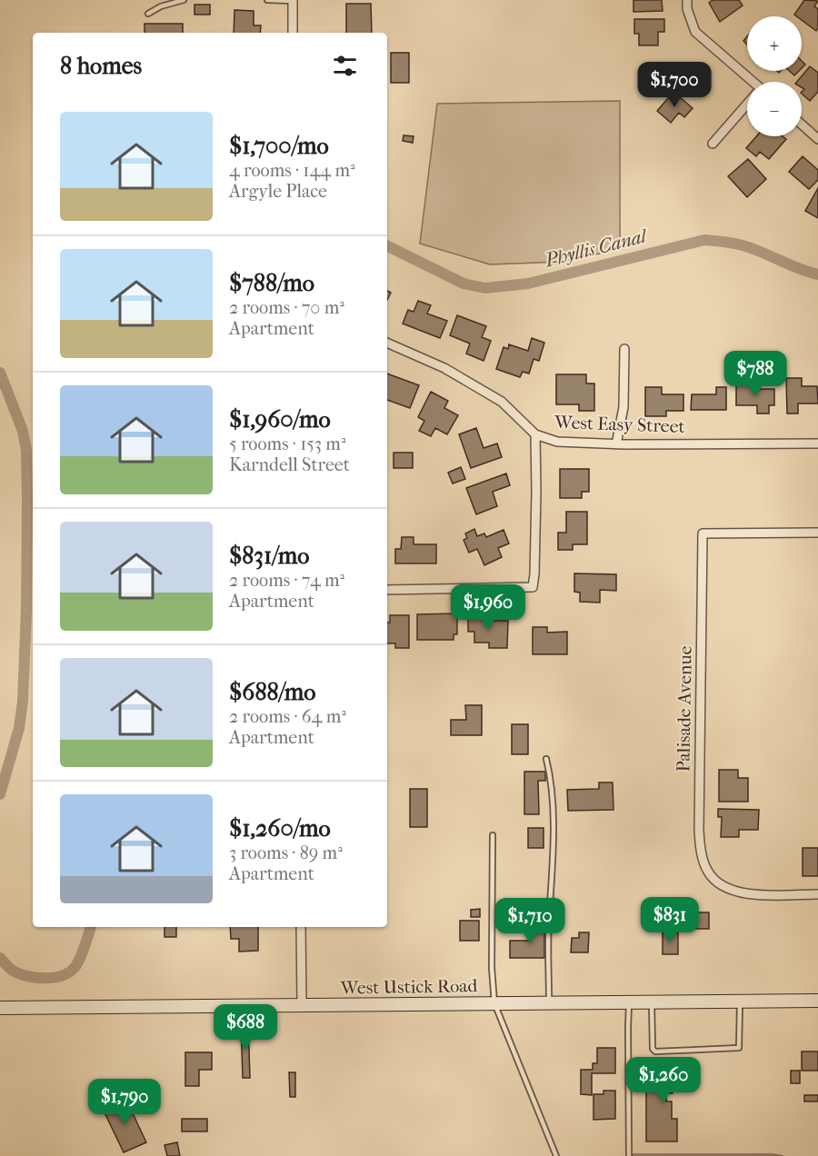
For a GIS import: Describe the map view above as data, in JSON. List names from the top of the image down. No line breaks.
{"streets":{"main road":["West Ustick Road"],"street":["West Easy Street","Palisade Avenue"]},"water":["Phyllis Canal"],"page":{"map_buttons":["+","−"],"heading":"8 homes","price":["$1,700","$788","$1,960","$831","$1,710","$688","$1,260","$1,790"],"list":[{"name":"$1,700/mo","note":"4 rooms · 144 m² · Argyle Place"},{"name":"$788/mo","note":"2 rooms · 70 m² · Apartment"},{"name":"$1,960/mo","note":"5 rooms · 153 m² · Karndell Street"},{"name":"$831/mo","note":"2 rooms · 74 m² · Apartment"},{"name":"$688/mo","note":"2 rooms · 64 m² · Apartment"},{"name":"$1,260/mo","note":"3 rooms · 89 m² · Apartment"}]}}
